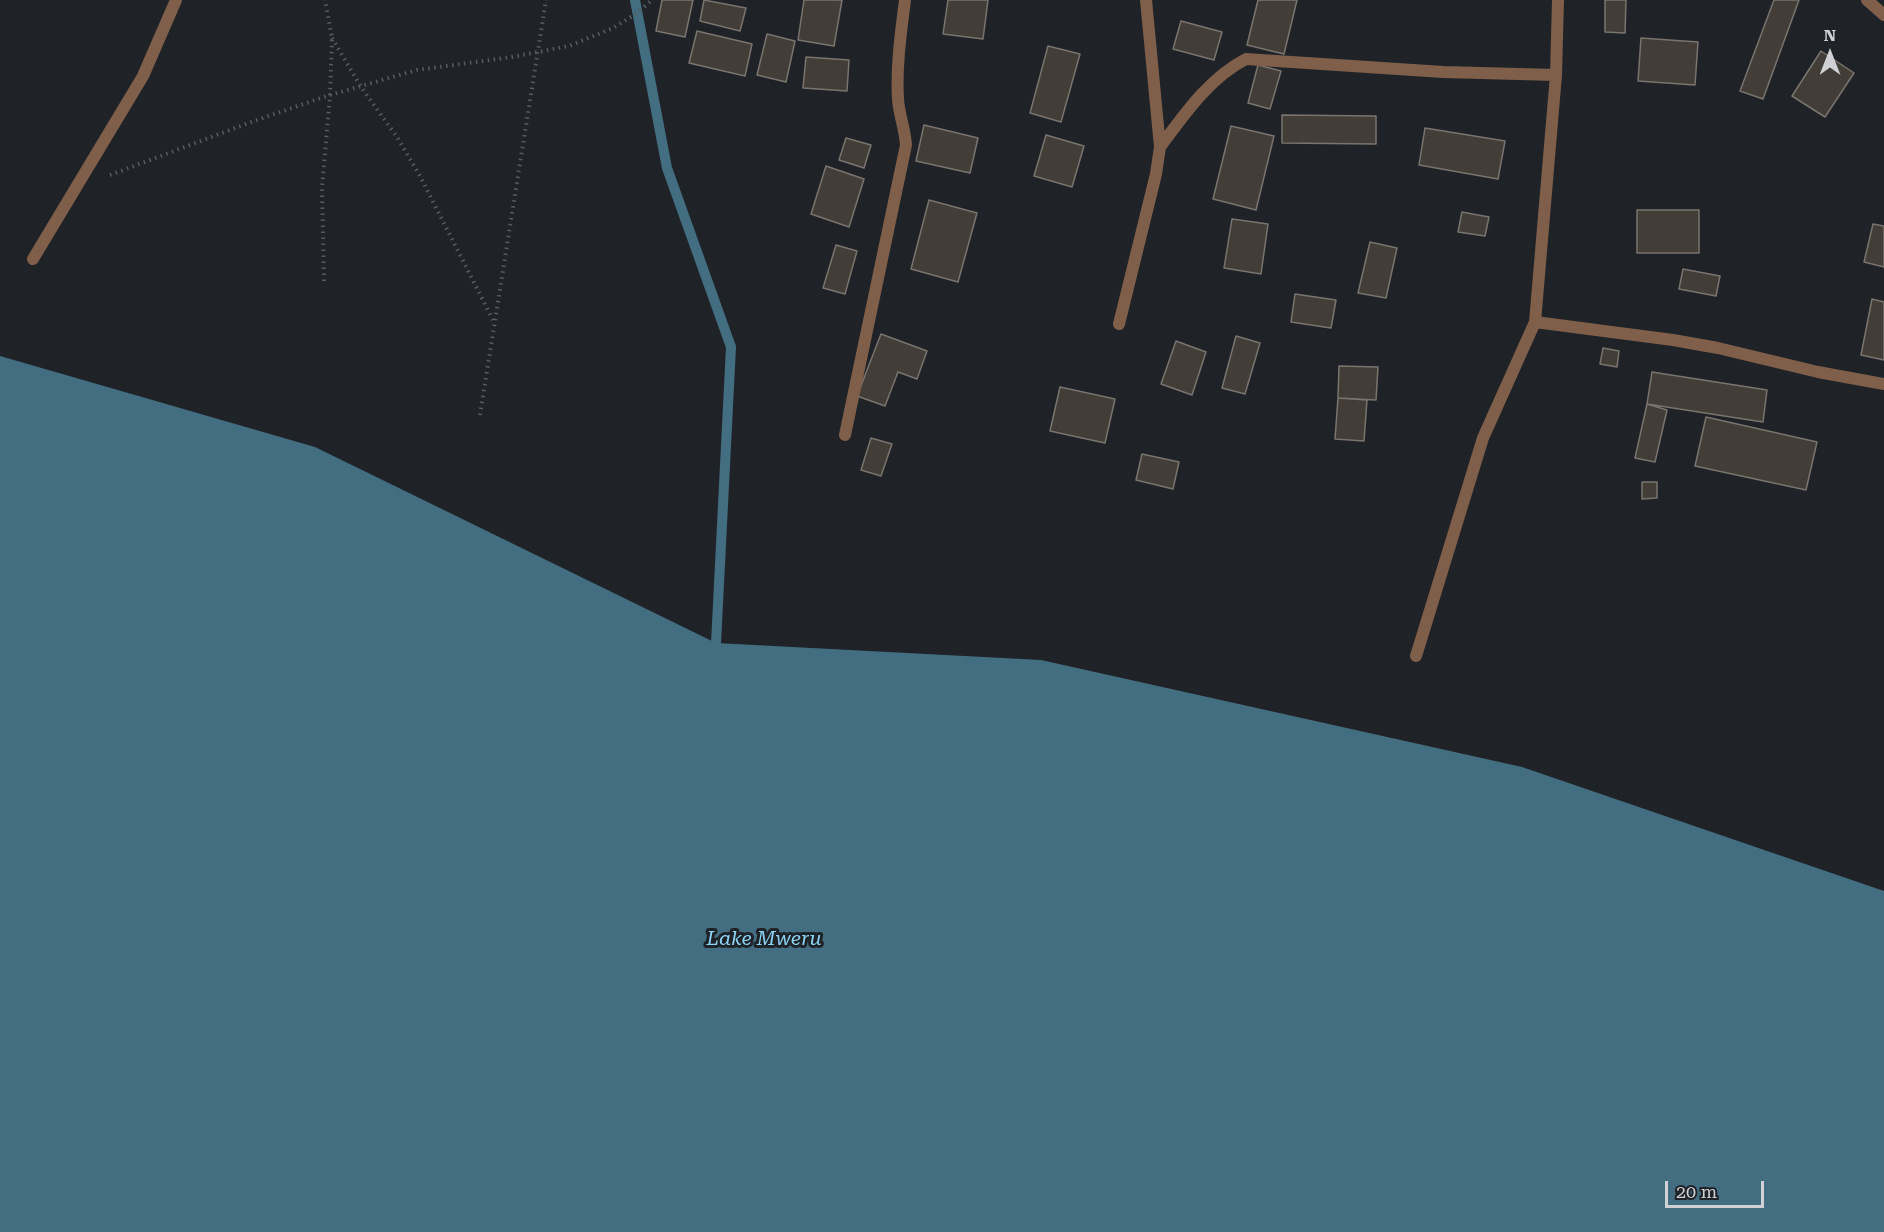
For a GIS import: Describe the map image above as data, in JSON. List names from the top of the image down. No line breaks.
{"water":["Lake Mweru"],"scale_bar":"20 m","north":"top"}
